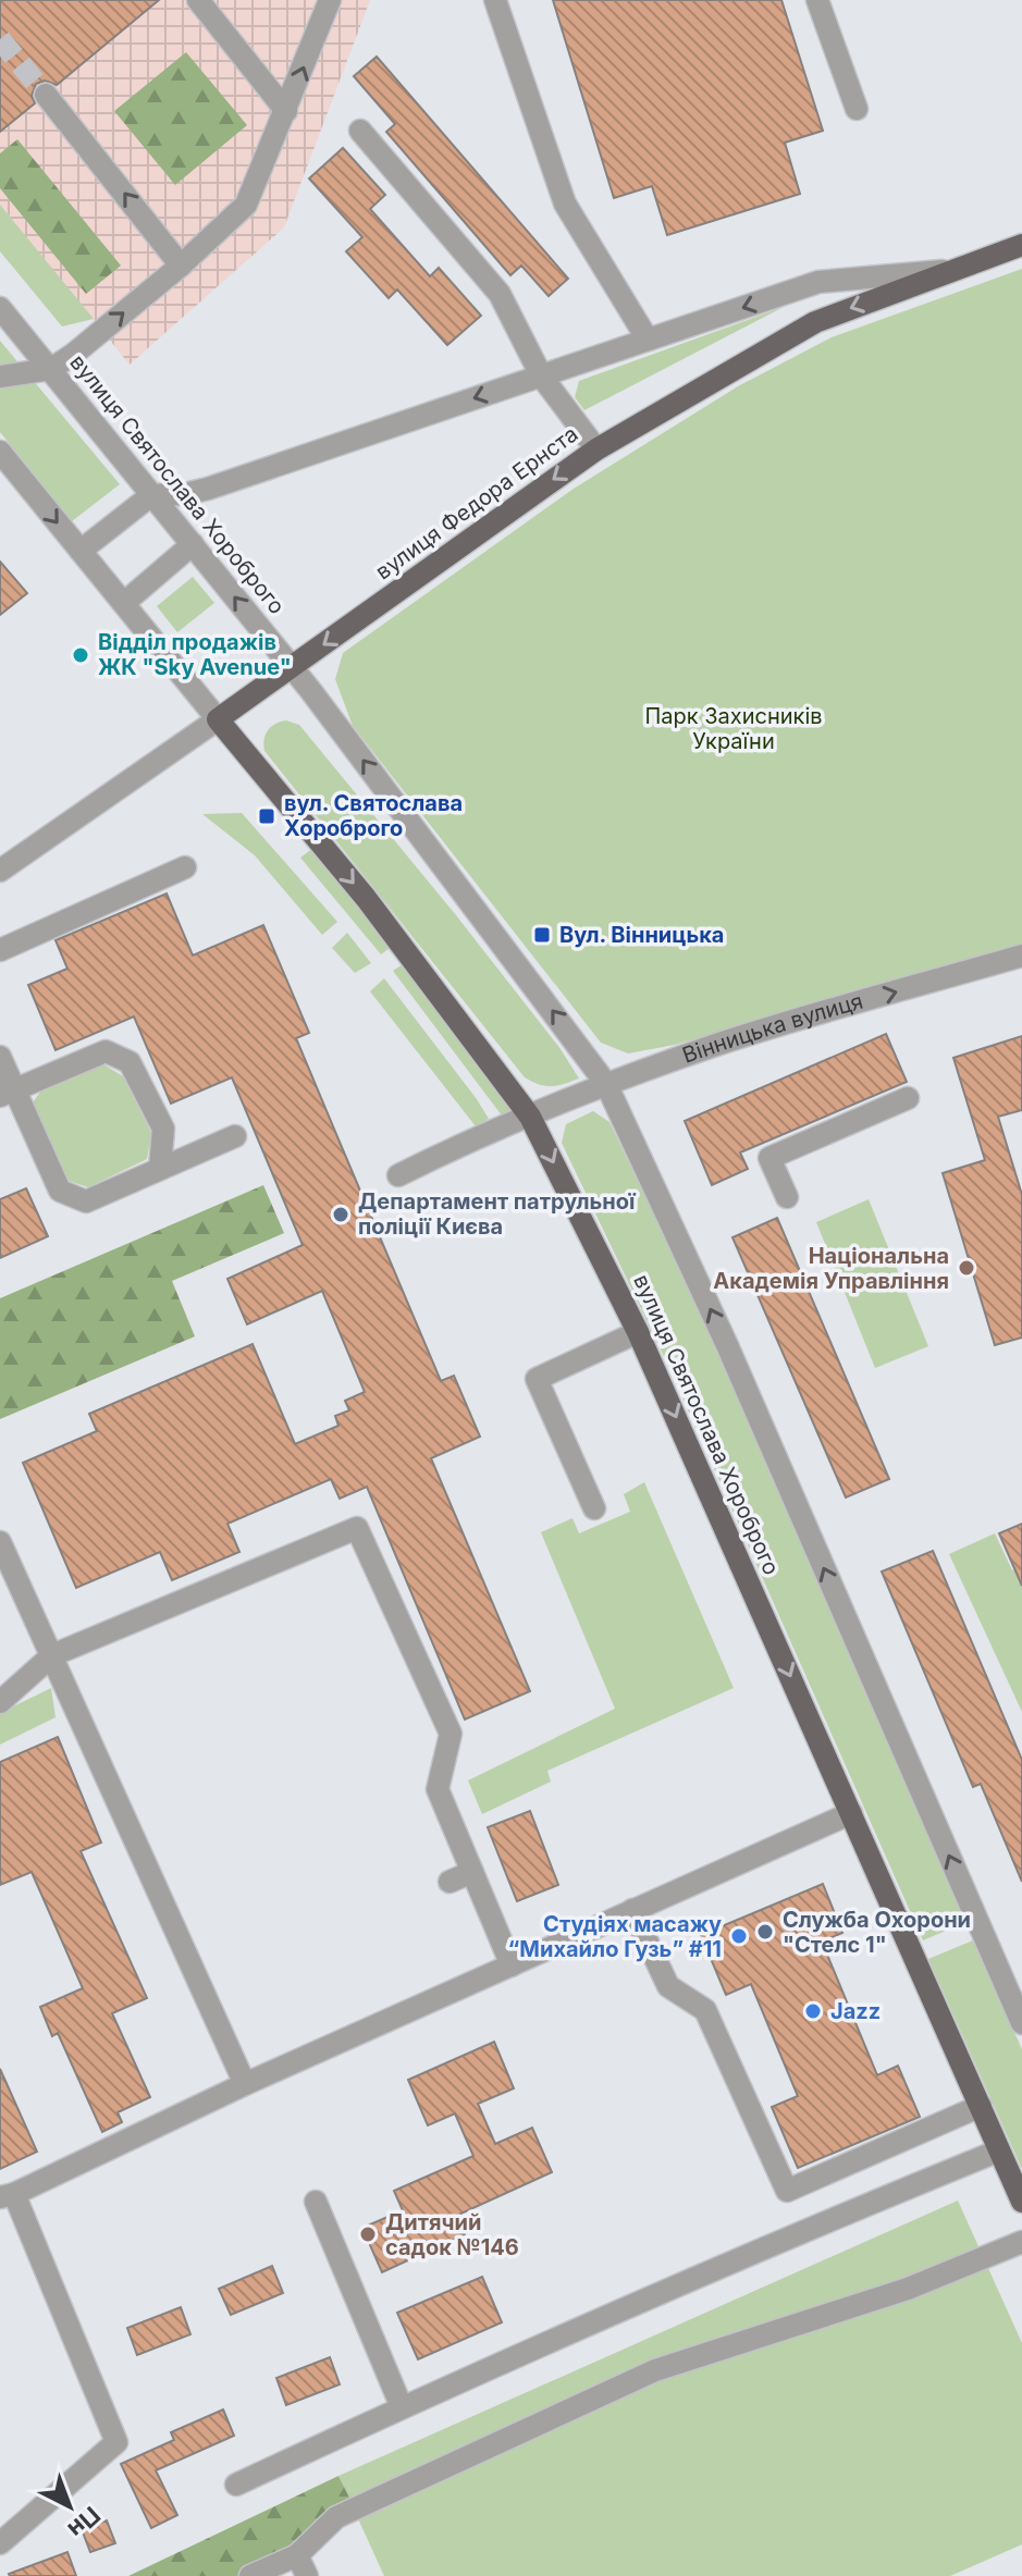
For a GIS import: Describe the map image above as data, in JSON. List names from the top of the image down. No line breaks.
{"streets":{"main road":["вулиця Святослава Хороброго","вулиця Федора Ернста"],"street":["Вінницька вулиця"]},"crossings":[["вулиця Святослава Хороброго","вулиця Федора Ернста"],["вулиця Святослава Хороброго","Вінницька вулиця"]],"one_way":["вулиця Федора Ернста","Вінницька вулиця"],"parks":["Парк Захисників України"],"places":{"other":["Відділ продажів ЖК \"Sky Avenue\"","Департамент патрульної поліції Києва","Національна Академія Управління","Служба Охорони \"Стелс 1\"","Студіях масажу “Михайло Гузь” #11","Jazz","Дитячий садок №146"],"transit":["вул. Святослава Хороброго","Вул. Вінницька"]},"north":"bottom right"}
